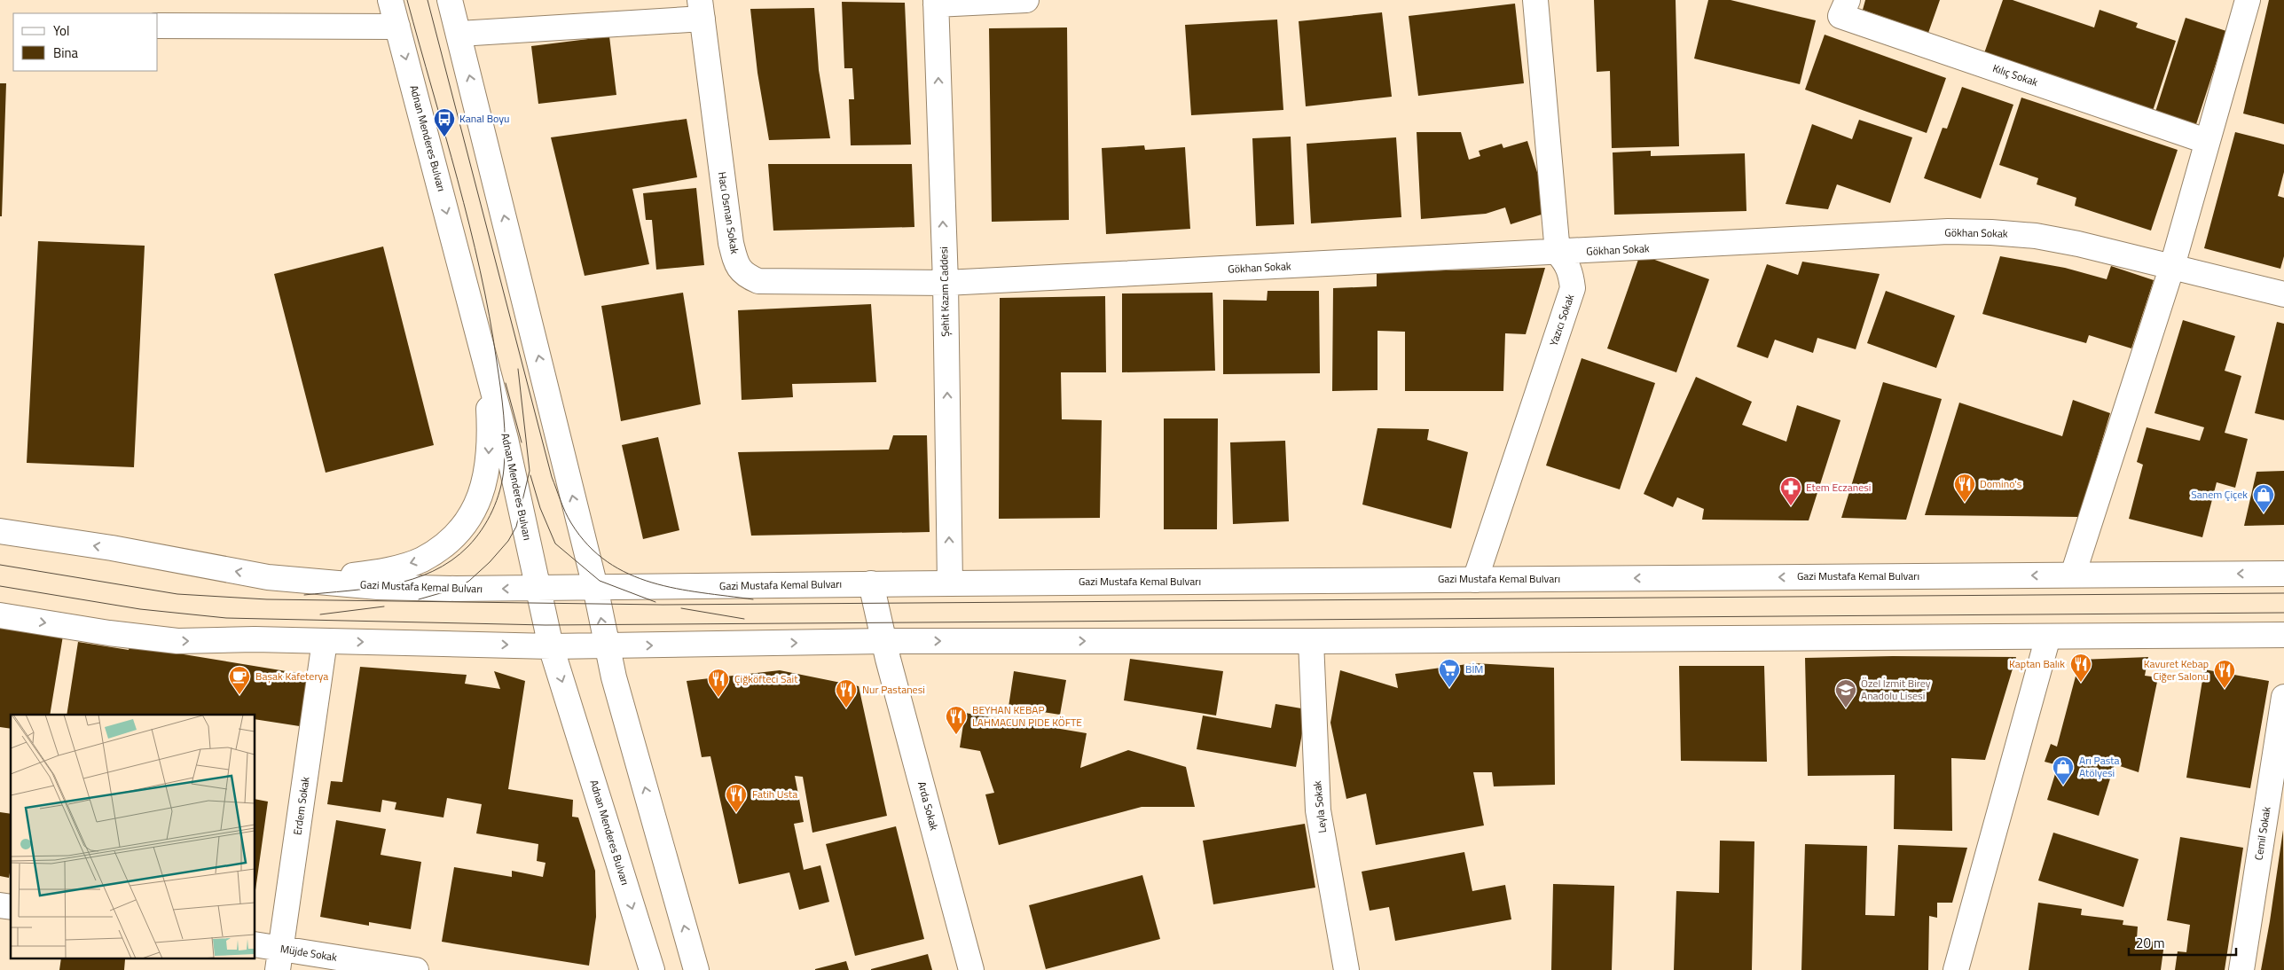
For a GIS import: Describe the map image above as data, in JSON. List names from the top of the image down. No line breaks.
{"streets":{"main road":["Kılıç Sokak","Adnan Menderes Bulvarı","Hacı Osman Sokak","Gökhan Sokak","Şehit Kazım Caddesi","Yazıcı Sokak","Gazi Mustafa Kemal Bulvarı","Erdem Sokak","Arda Sokak","Leyla Sokak","Cemil Sokak","Müjde Sokak"]},"crossings":[["Adnan Menderes Bulvarı","Gazi Mustafa Kemal Bulvarı"],["Hacı Osman Sokak","Gökhan Sokak"],["Hacı Osman Sokak","Şehit Kazım Caddesi"],["Gökhan Sokak","Şehit Kazım Caddesi"],["Gökhan Sokak","Yazıcı Sokak"],["Şehit Kazım Caddesi","Gazi Mustafa Kemal Bulvarı"],["Yazıcı Sokak","Gazi Mustafa Kemal Bulvarı"],["Gazi Mustafa Kemal Bulvarı","Arda Sokak"],["Erdem Sokak","Müjde Sokak"]],"one_way":["Şehit Kazım Caddesi"],"places":{"bus stop":["Kanal Boyu"],"restaurant":["Domino's","Kaptan Balık","Kavuret Kebap Ciğer Salonu","Çiğköfteci Sait","Nur Pastanesi","BEYHAN KEBAP LAHMACUN PIDE KÖFTE","Fatih Usta"],"pharmacy":["Etem Eczanesi"],"shop":["Sanem Çiçek","Arı Pasta Atölyesi"],"supermarket":["BİM"],"cafe":["Başak Kafeterya"],"school or university":["Özel İzmit Birey Anadolu Lisesi"]},"legend":["Yol","Bina"],"scale_bar":"20 m"}
